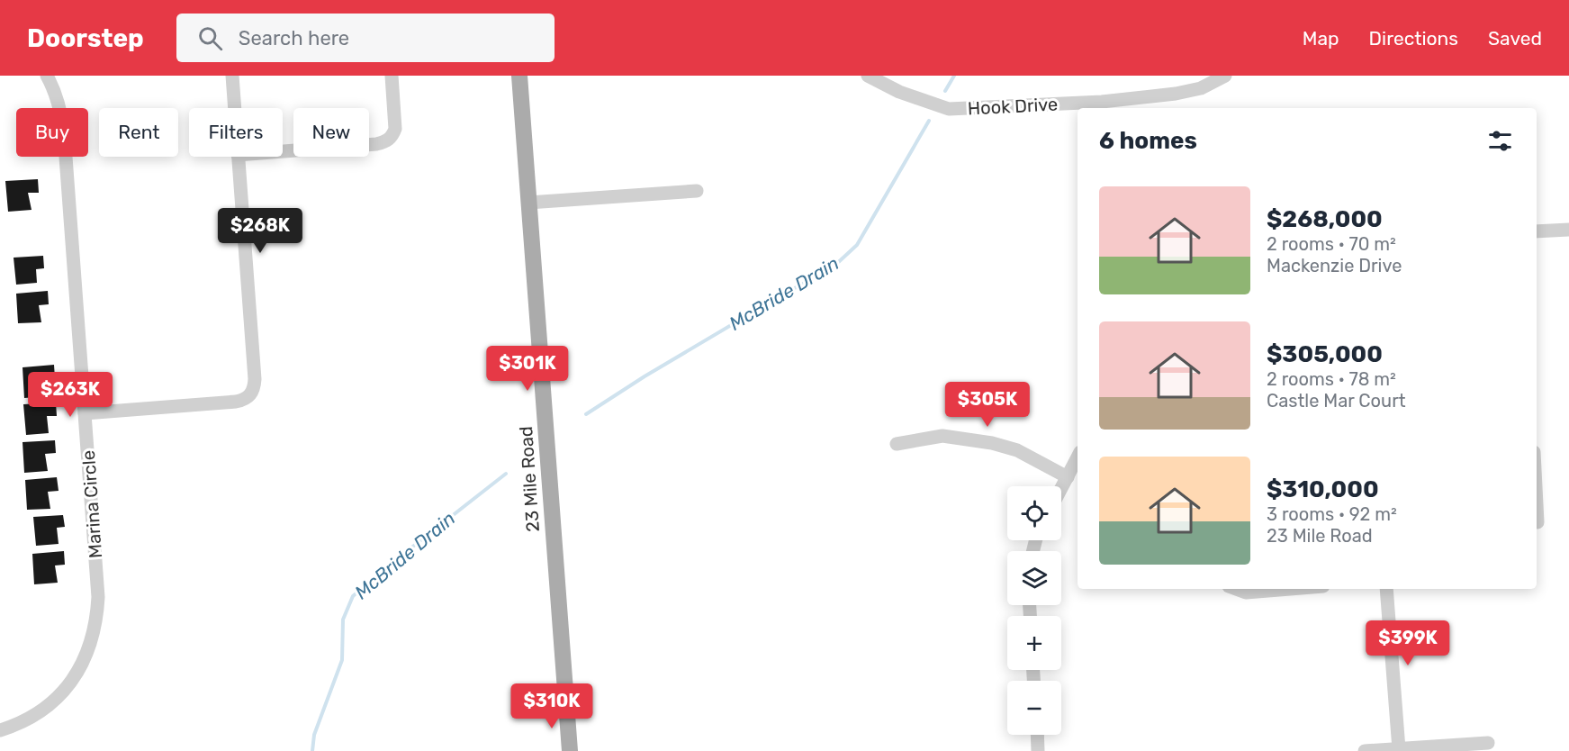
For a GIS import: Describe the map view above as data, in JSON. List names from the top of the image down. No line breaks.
{"streets":{"main road":["23 Mile Road"],"street":["Hook Drive","Marina Circle"]},"water":["McBride Drain"],"page":{"header":"Doorstep","search":"Search here","nav":["Map","Directions","Saved"],"chip":["Buy","Rent","Filters","New"],"heading":"6 homes","list":[{"name":"$268,000","note":"2 rooms · 70 m² · Mackenzie Drive"},{"name":"$305,000","note":"2 rooms · 78 m² · Castle Mar Court"},{"name":"$310,000","note":"3 rooms · 92 m² · 23 Mile Road"}],"price":["$268K","$301K","$263K","$305K","$399K","$310K"],"map_buttons":["+","−"]}}
